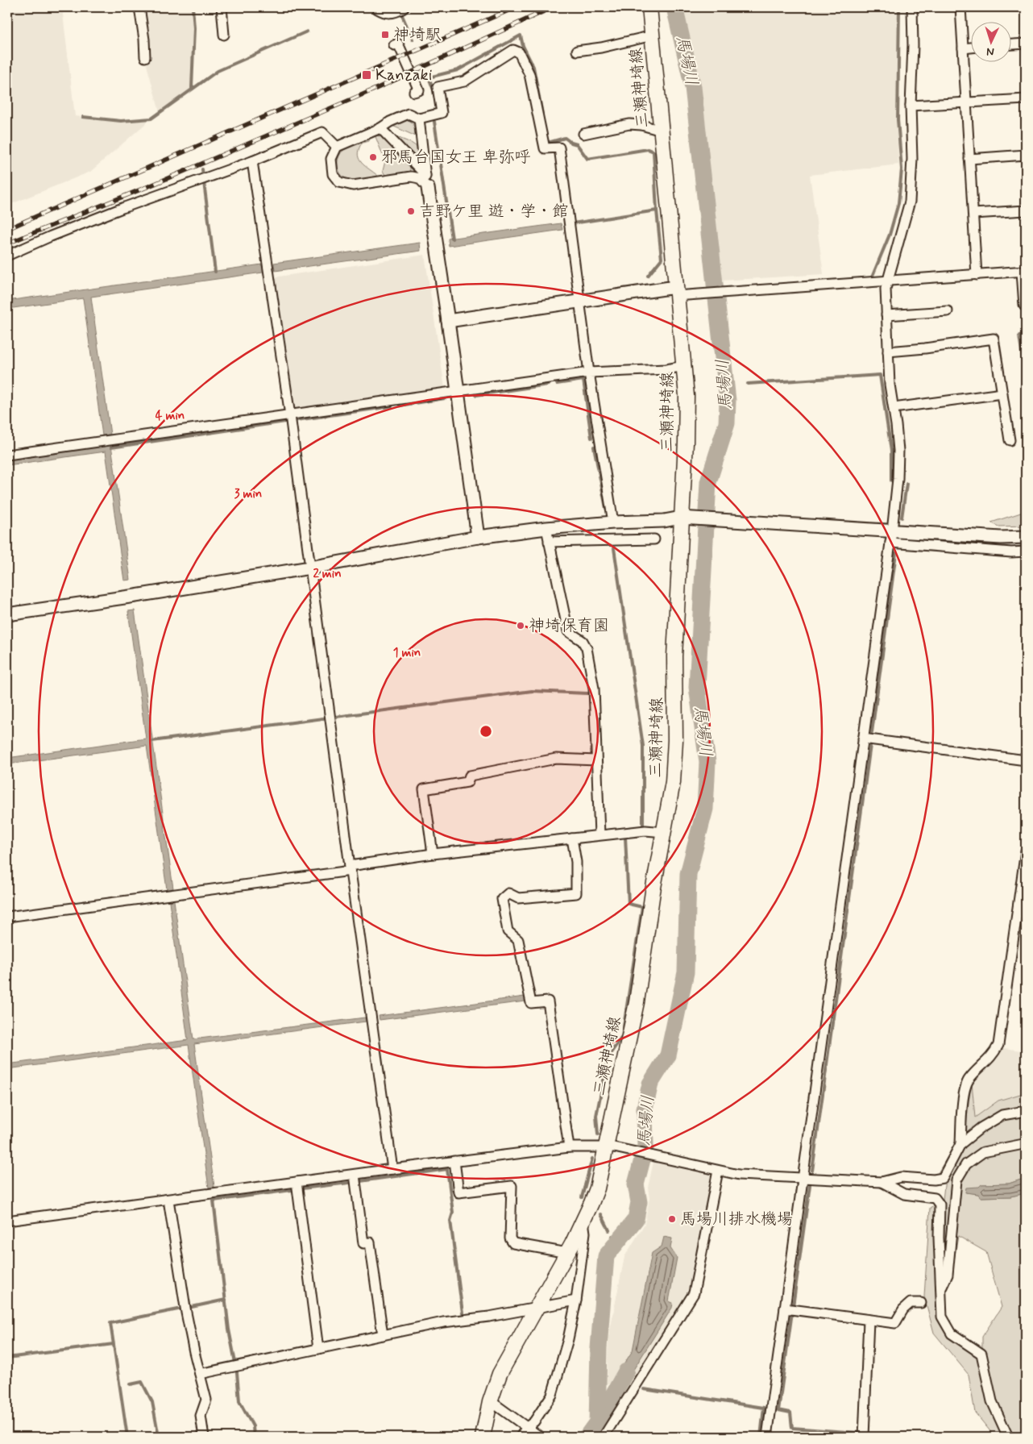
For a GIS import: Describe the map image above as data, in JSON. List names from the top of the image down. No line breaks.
{"streets":{"main road":["三瀬神埼線"]},"water":["馬場川"],"places":{"transit":["神埼駅","Kanzaki"],"other":["邪馬台国女王 卑弥呼","吉野ケ里 遊・学・館","神埼保育園","馬場川排水機場"]},"north":"bottom","rings":["4 min","3 min","2 min","1 min"]}
